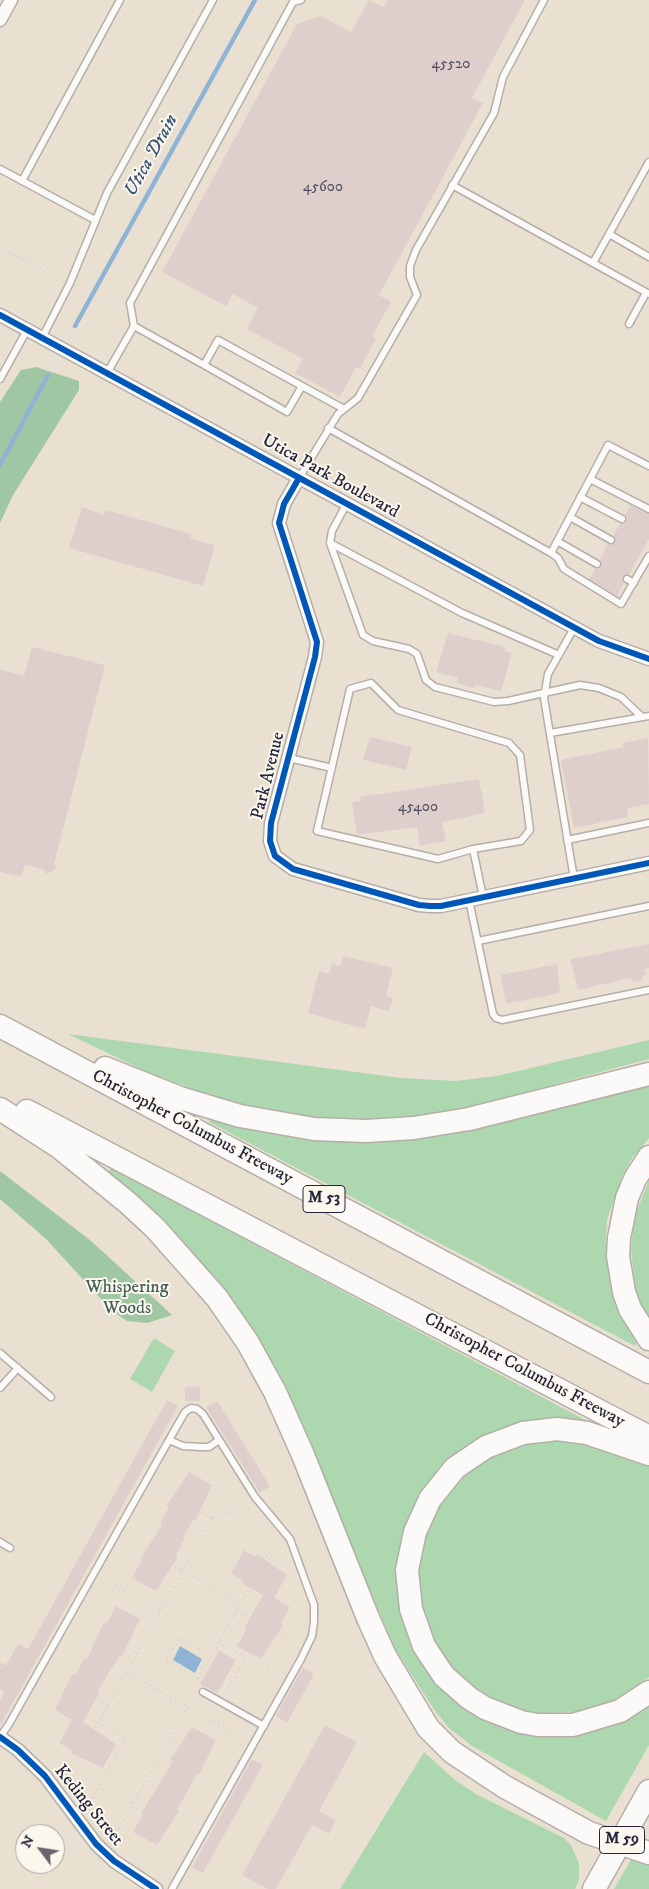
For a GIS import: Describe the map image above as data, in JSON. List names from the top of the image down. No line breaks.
{"streets":{"highway":["Christopher Columbus Freeway","M 53","M 59"],"street":["Utica Park Boulevard","Park Avenue","Keding Street"]},"crossings":[["Utica Park Boulevard","Park Avenue"]],"water":["Utica Drain"],"parks":["Whispering Woods"],"house_numbers":["45520","45600","45400"],"north":"top left"}
